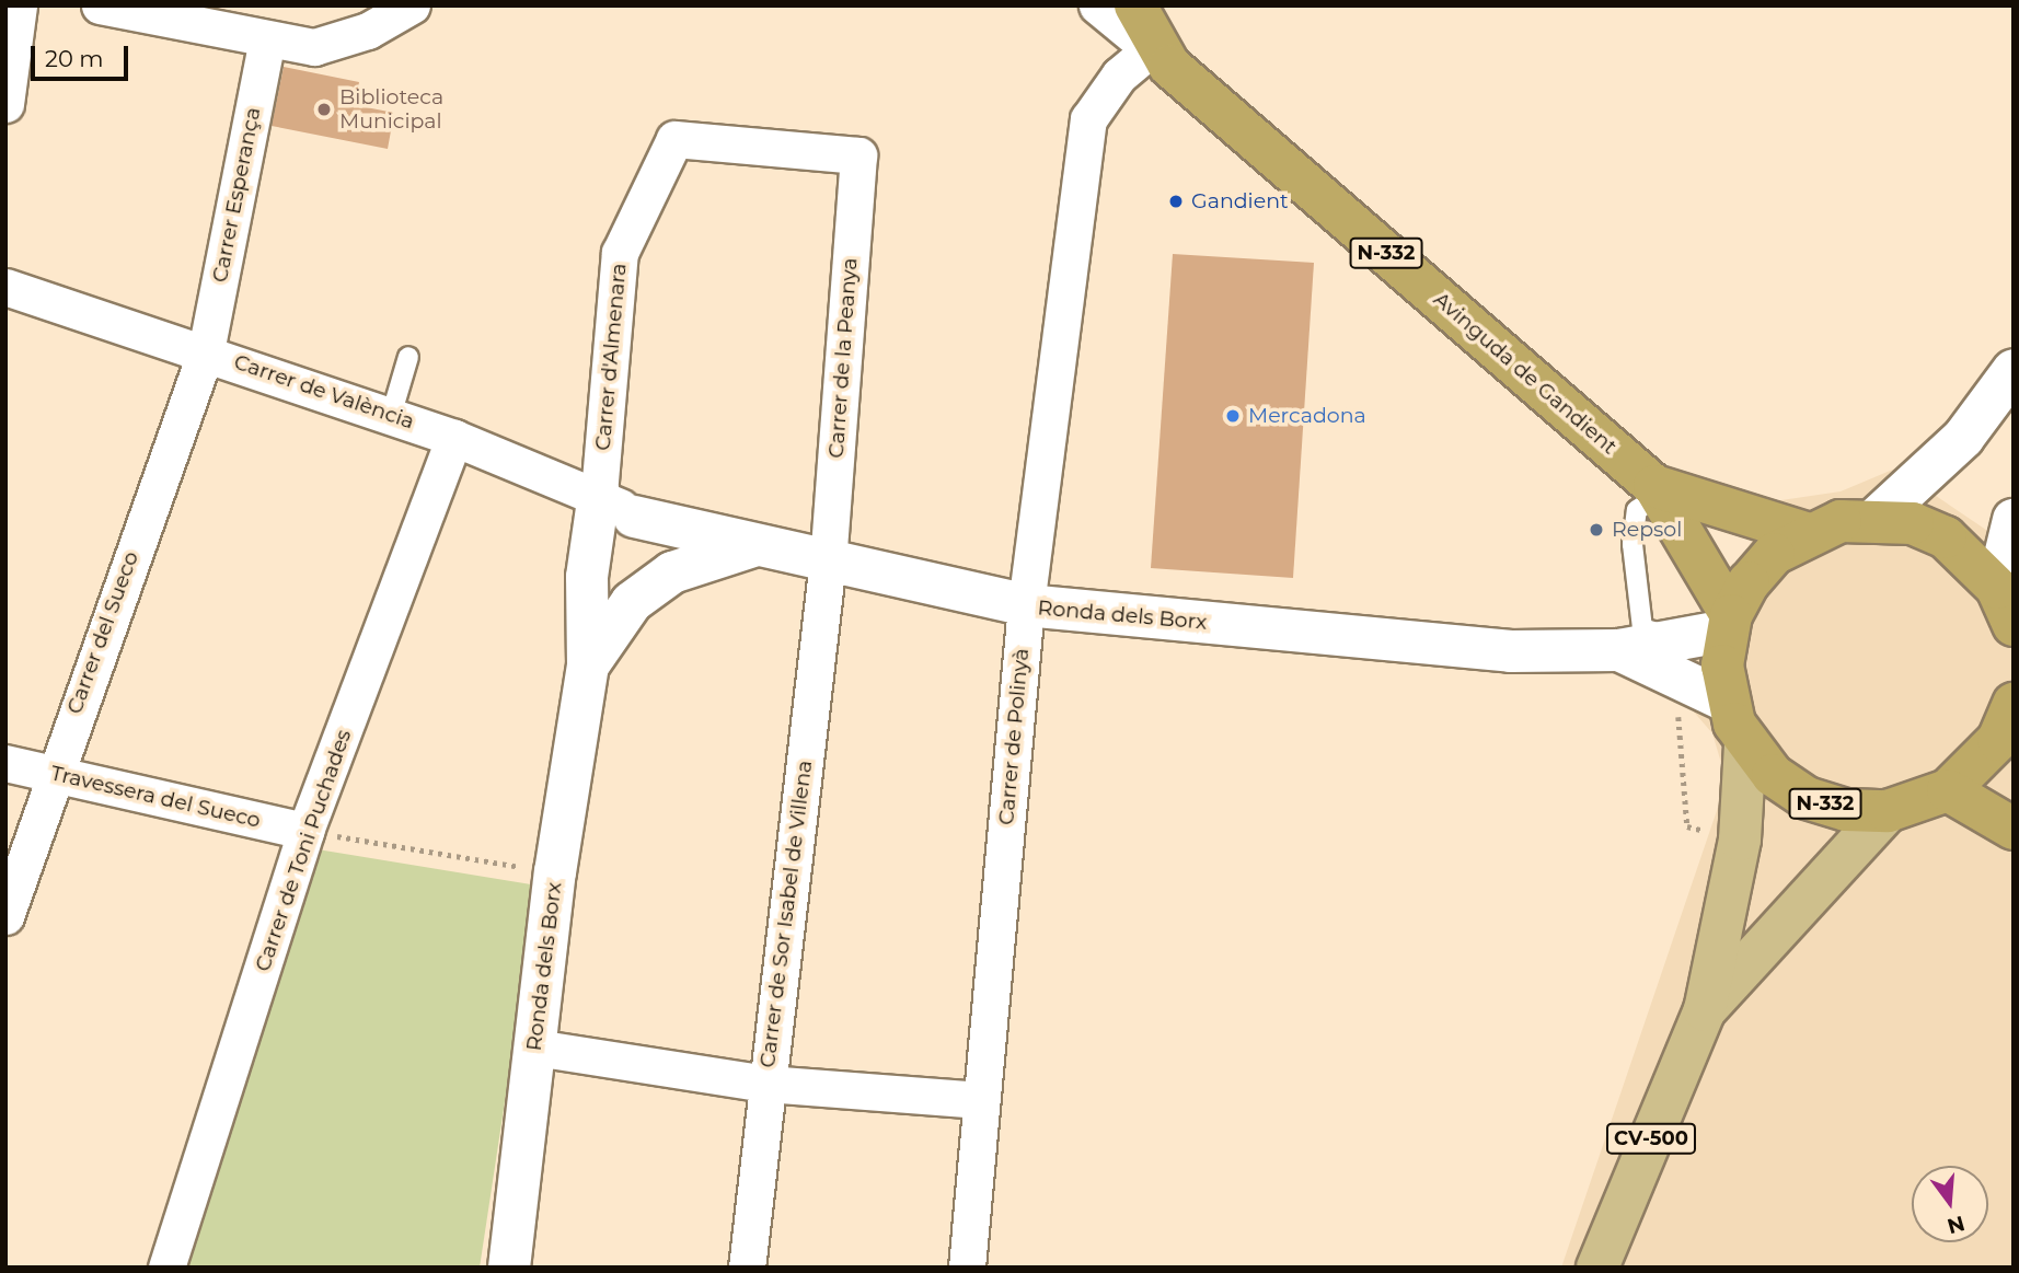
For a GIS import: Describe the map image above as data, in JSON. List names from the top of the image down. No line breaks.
{"streets":{"highway":["N-332","Avinguda de Gandient"],"main road":["CV-500"],"street":["Carrer Esperança","Carrer d'Almenara","Carrer de la Peanya","Carrer de València","Ronda dels Borx","Carrer del Sueco","Carrer de Polinyà","Travessera del Sueco","Carrer de Toni Puchades","Carrer de Sor Isabel de Villena"]},"crossings":[["Carrer Esperança","Carrer de València"],["Carrer Esperança","Carrer del Sueco"],["N-332","Avinguda de Gandient"],["N-332","Ronda dels Borx"],["N-332","CV-500"],["Carrer d'Almenara","Carrer de la Peanya"],["Carrer d'Almenara","Carrer de València"],["Carrer d'Almenara","Ronda dels Borx"],["Carrer de la Peanya","Ronda dels Borx"],["Carrer de la Peanya","Carrer de Sor Isabel de Villena"],["Avinguda de Gandient","Carrer de Polinyà"],["Carrer de València","Ronda dels Borx"],["Carrer de València","Carrer del Sueco"],["Carrer de València","Carrer de Toni Puchades"],["Ronda dels Borx","Carrer de Polinyà"],["Ronda dels Borx","Carrer de Sor Isabel de Villena"],["Carrer del Sueco","Travessera del Sueco"],["Travessera del Sueco","Carrer de Toni Puchades"]],"places":["Biblioteca Municipal","Gandient","Mercadona","Repsol"],"scale_bar":"20 m","north":"bottom"}
